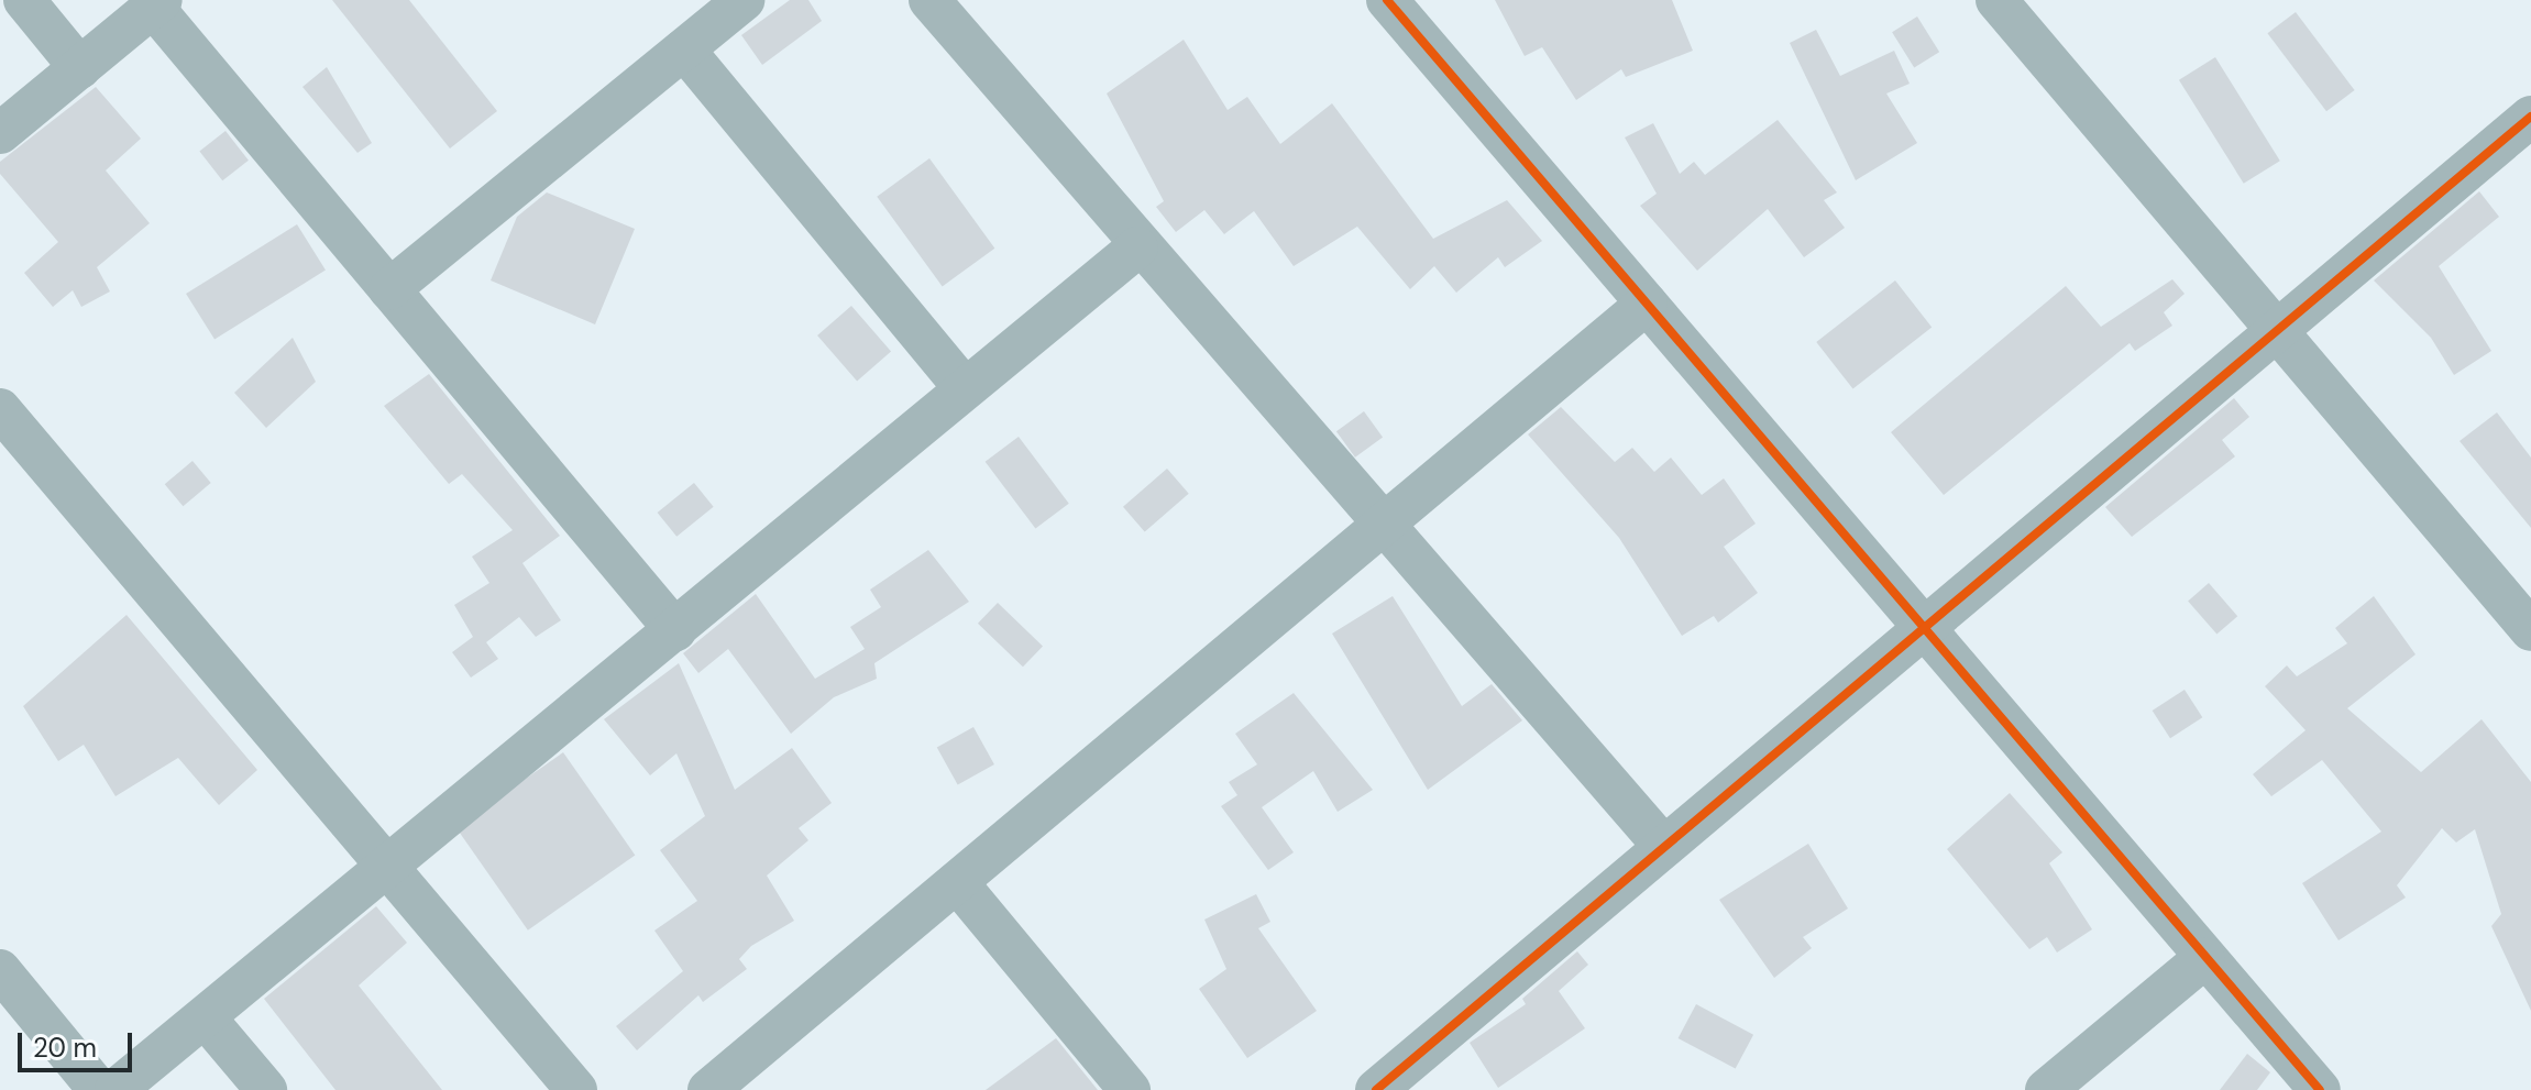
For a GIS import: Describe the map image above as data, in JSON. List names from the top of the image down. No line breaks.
{"scale_bar":"20 m"}
